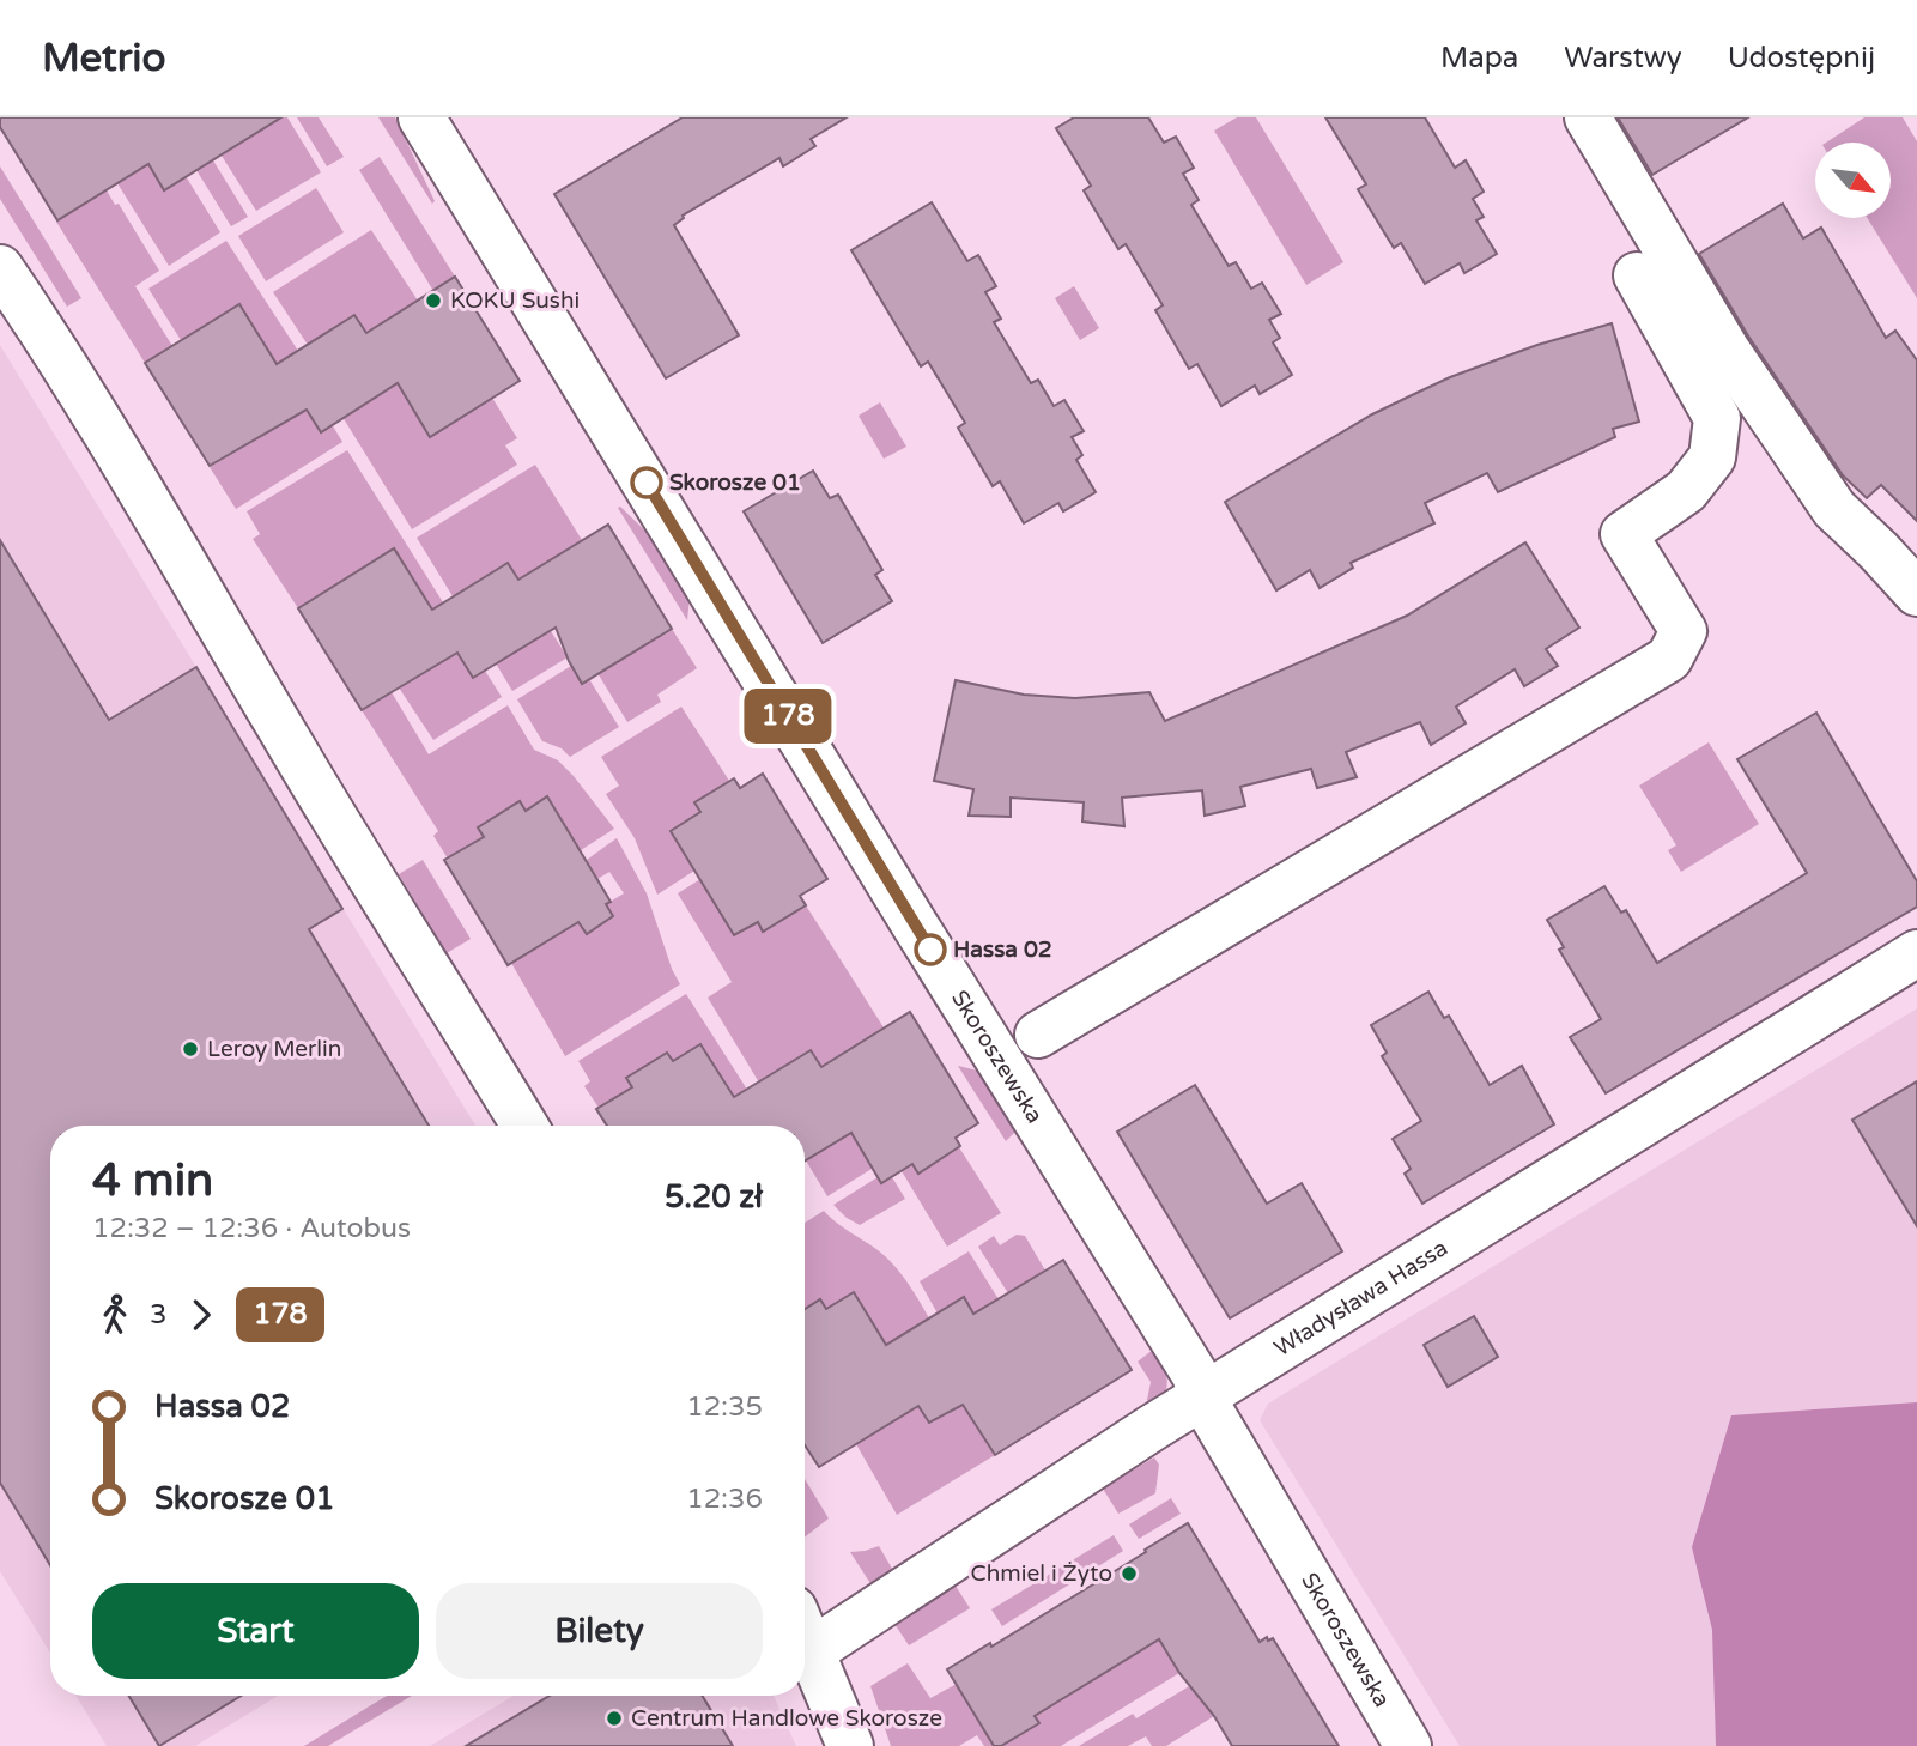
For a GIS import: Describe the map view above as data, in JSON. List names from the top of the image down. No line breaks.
{"streets":{"street":["Skoroszewska","Władysława Hassa"]},"crossings":[["Skoroszewska","Władysława Hassa"]],"places":["KOKU Sushi","Skorosze 01","Hassa 02","Leroy Merlin","Chmiel i Żyto","Centrum Handlowe Skorosze"],"lines":["bus line 178"],"north":"bottom right","page":{"header":"Metrio","nav":["Mapa","Warstwy","Udostępnij"],"on_map":"178","heading":["4 min","12:32 – 12:36 · Autobus","5.20 zł"],"legs":["3","178"],"list":[{"name":"Hassa 02","value":"12:35"},{"name":"Skorosze 01","value":"12:36"}],"buttons":["Start","Bilety"]}}
